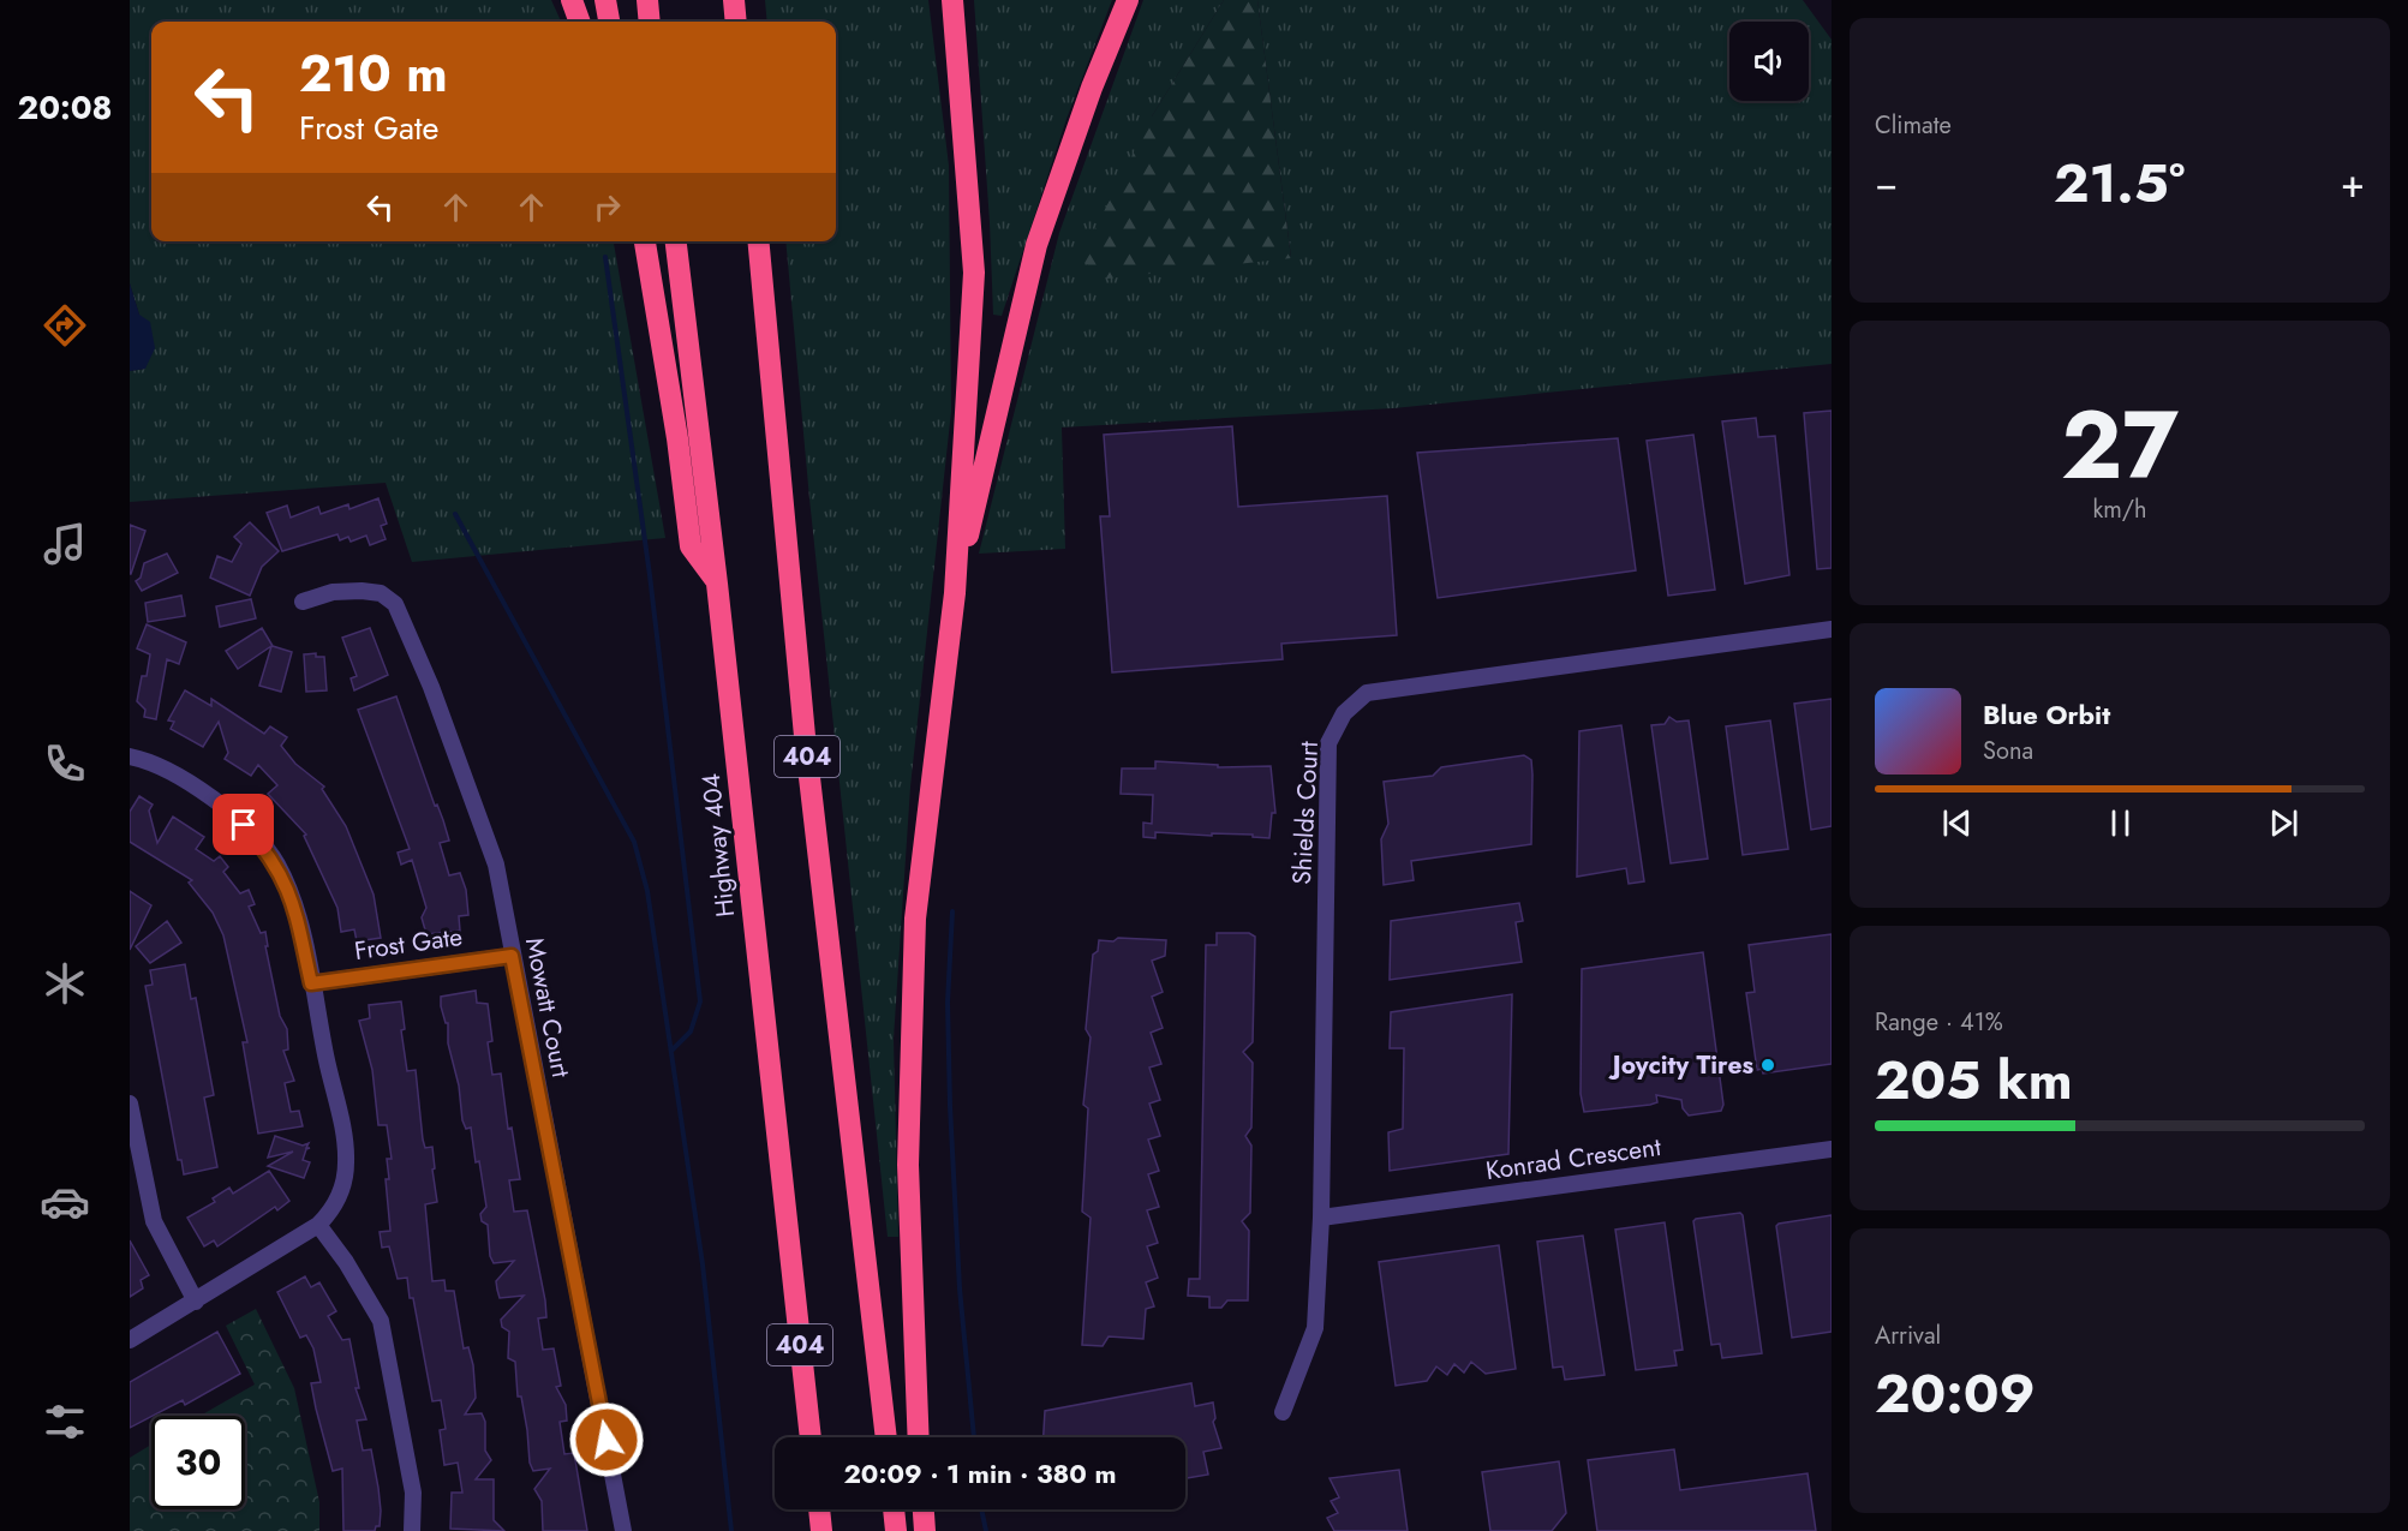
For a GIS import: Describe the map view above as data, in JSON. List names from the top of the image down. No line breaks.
{"streets":{"highway":["404","Highway 404"],"street":["Shields Court","Frost Gate","Mowatt Court","Konrad Crescent"]},"crossings":[["Shields Court","Konrad Crescent"],["Frost Gate","Mowatt Court"]],"places":["Joycity Tires"],"page":{"tabs":"20:08","tile":["Climate",["27","km/h"],["Range · 41%","205 km"],["Arrival","20:09"]],"turn":["210 m","Frost Gate"],"heat":["−","21.5°","+"],"song":["Blue Orbit","Sona"],"limit":"30","trip":"20:09 · 1 min · 380 m"}}
